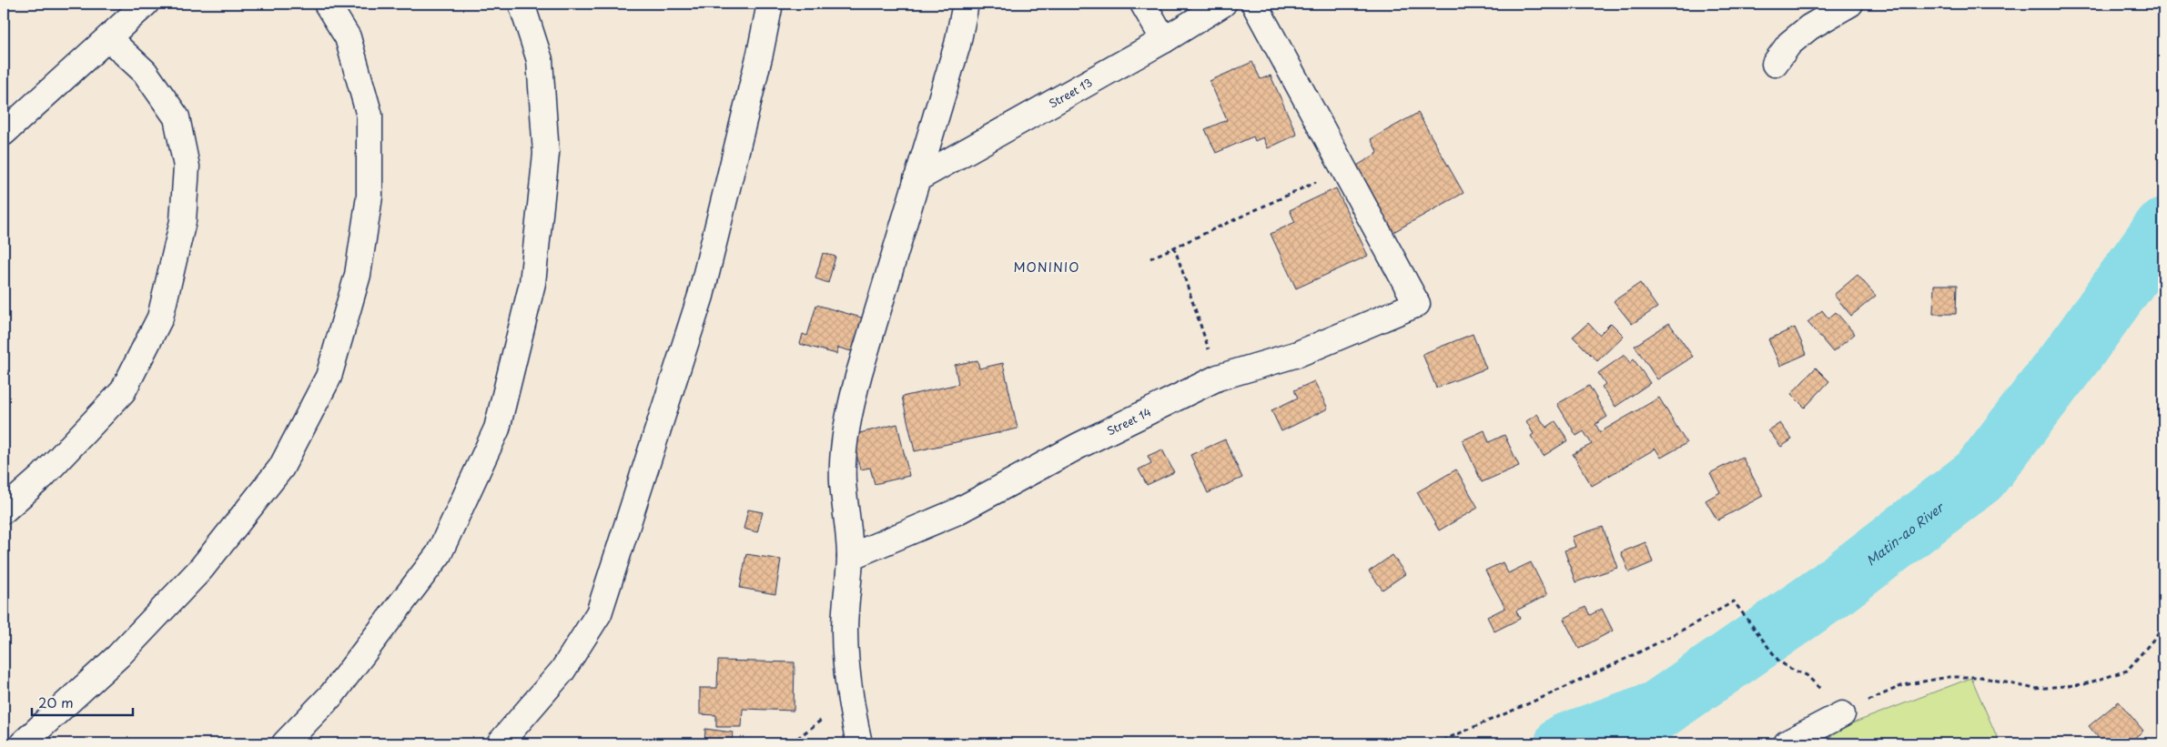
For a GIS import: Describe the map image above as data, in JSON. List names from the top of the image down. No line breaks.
{"streets":{"street":["Street 13","Street 14"]},"districts":["MONINIO"],"water":["Matin-ao River"],"scale_bar":"20 m"}
